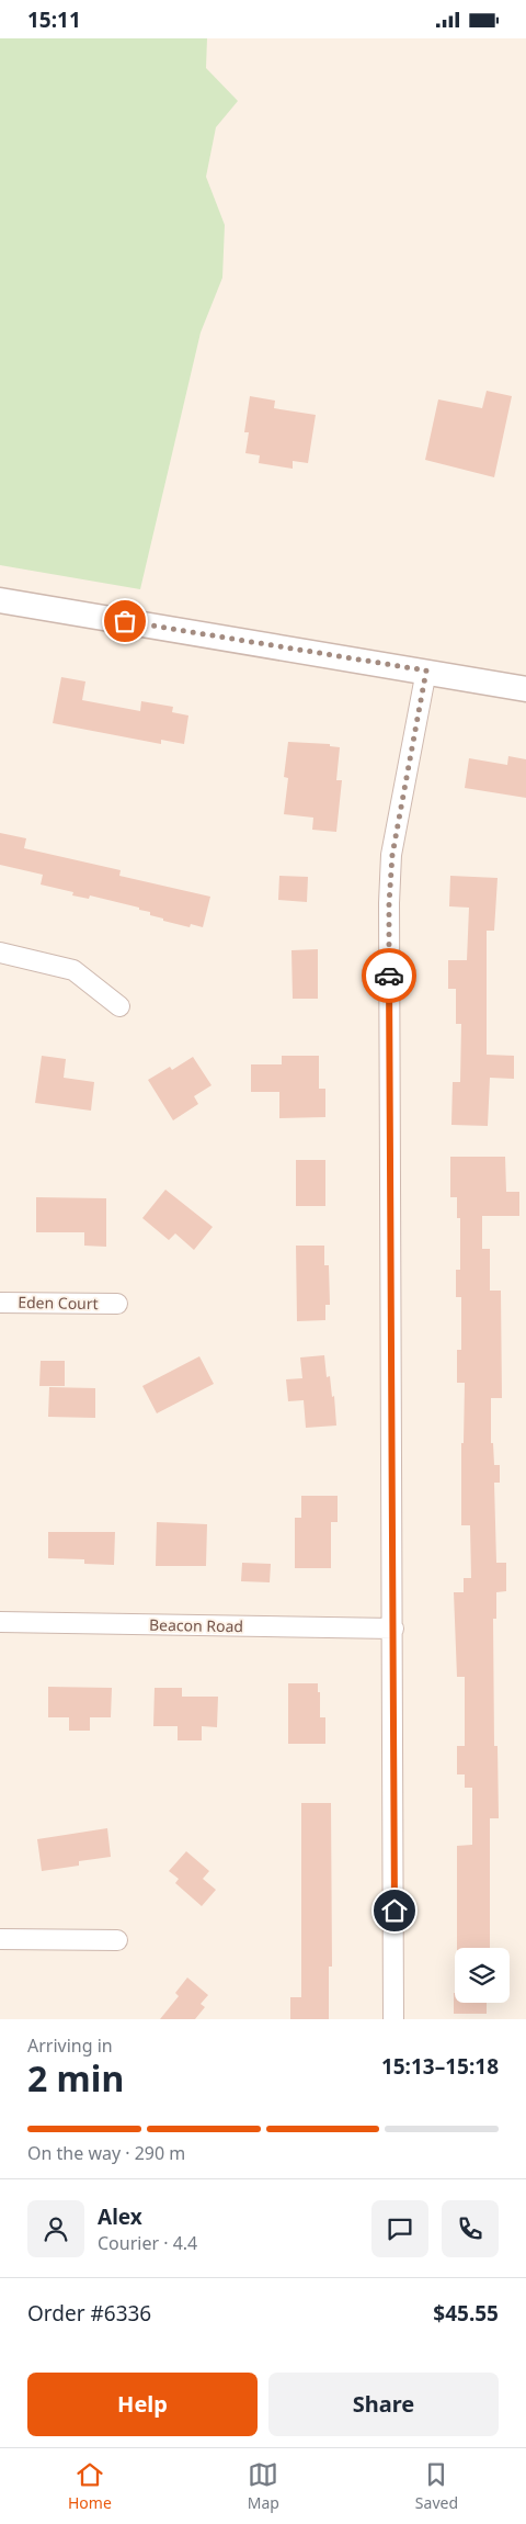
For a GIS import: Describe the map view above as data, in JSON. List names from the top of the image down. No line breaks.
{"streets":{"street":["Eden Court","Beacon Road"]},"page":{"status":"15:11","heading":["2 min","Arriving in","15:13–15:18"],"panel":["Alex","Courier · 4.4","Order #6336","$45.55"],"bar":"On the way · 290 m","buttons":["Help","Share"],"tabs":["Home","Map","Saved"]}}
